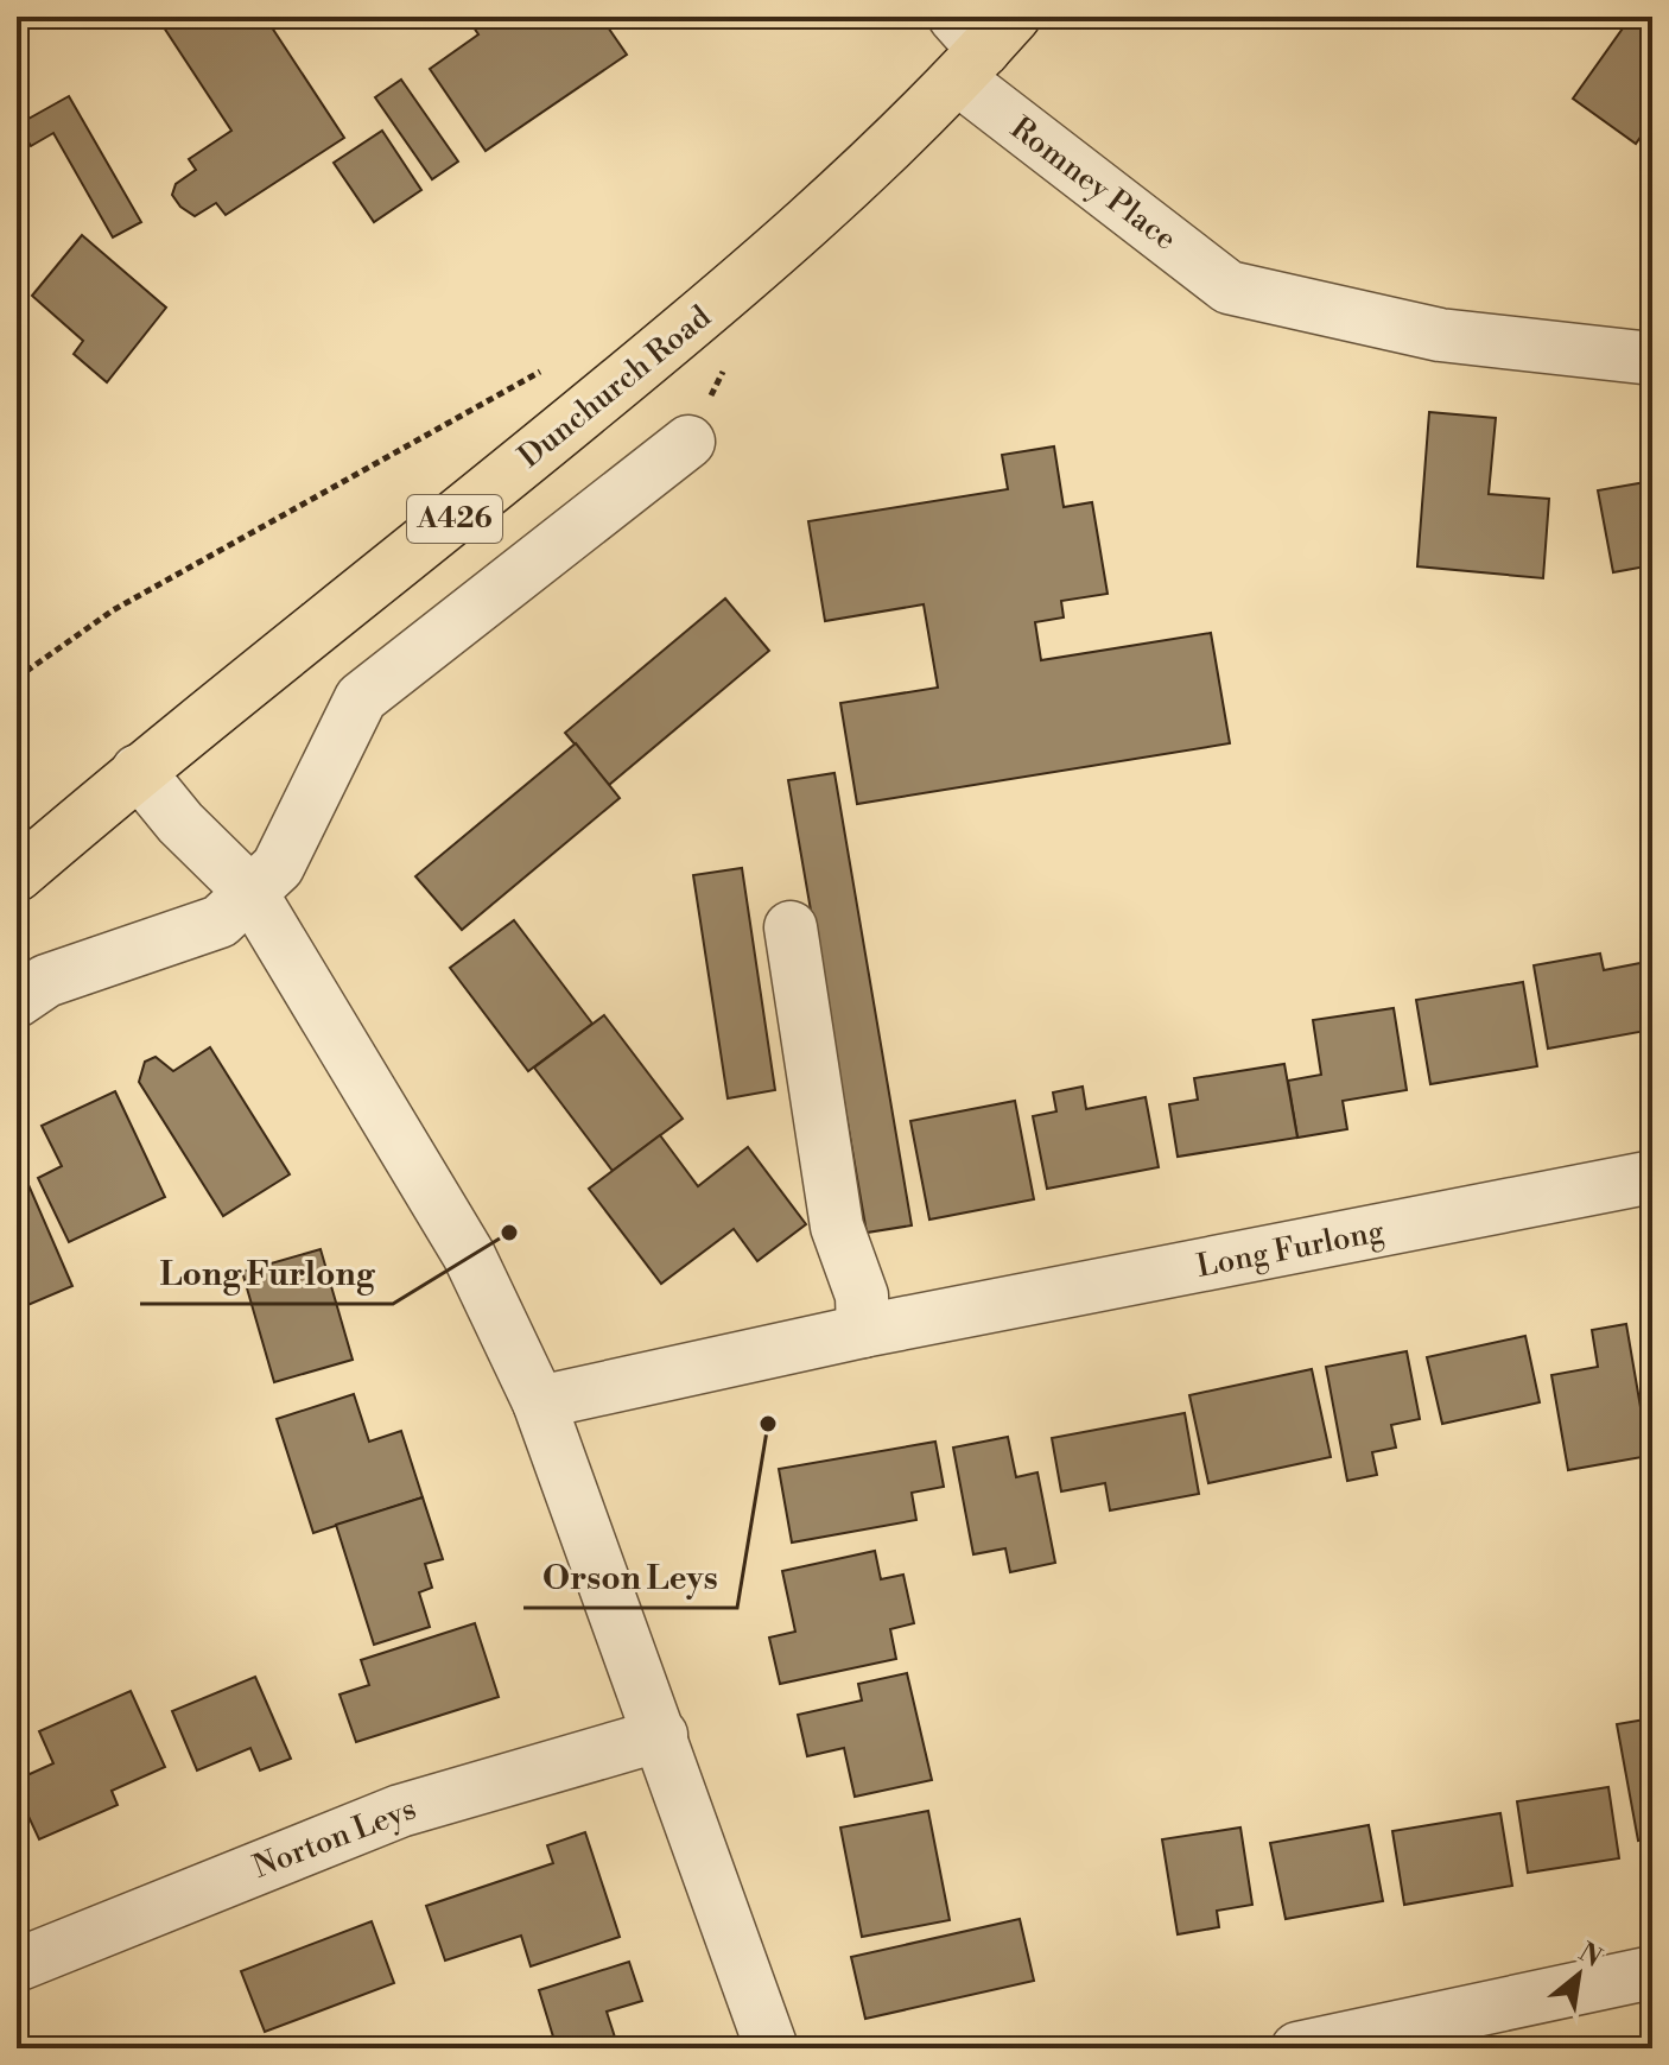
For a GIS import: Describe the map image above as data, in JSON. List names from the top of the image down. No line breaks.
{"streets":{"highway":["Dunchurch Road","A426"],"street":["Romney Place","Long Furlong","Norton Leys"]},"crossings":[["Romney Place","Dunchurch Road"]],"places":["Long Furlong","Orson Leys"],"north":"top right"}
